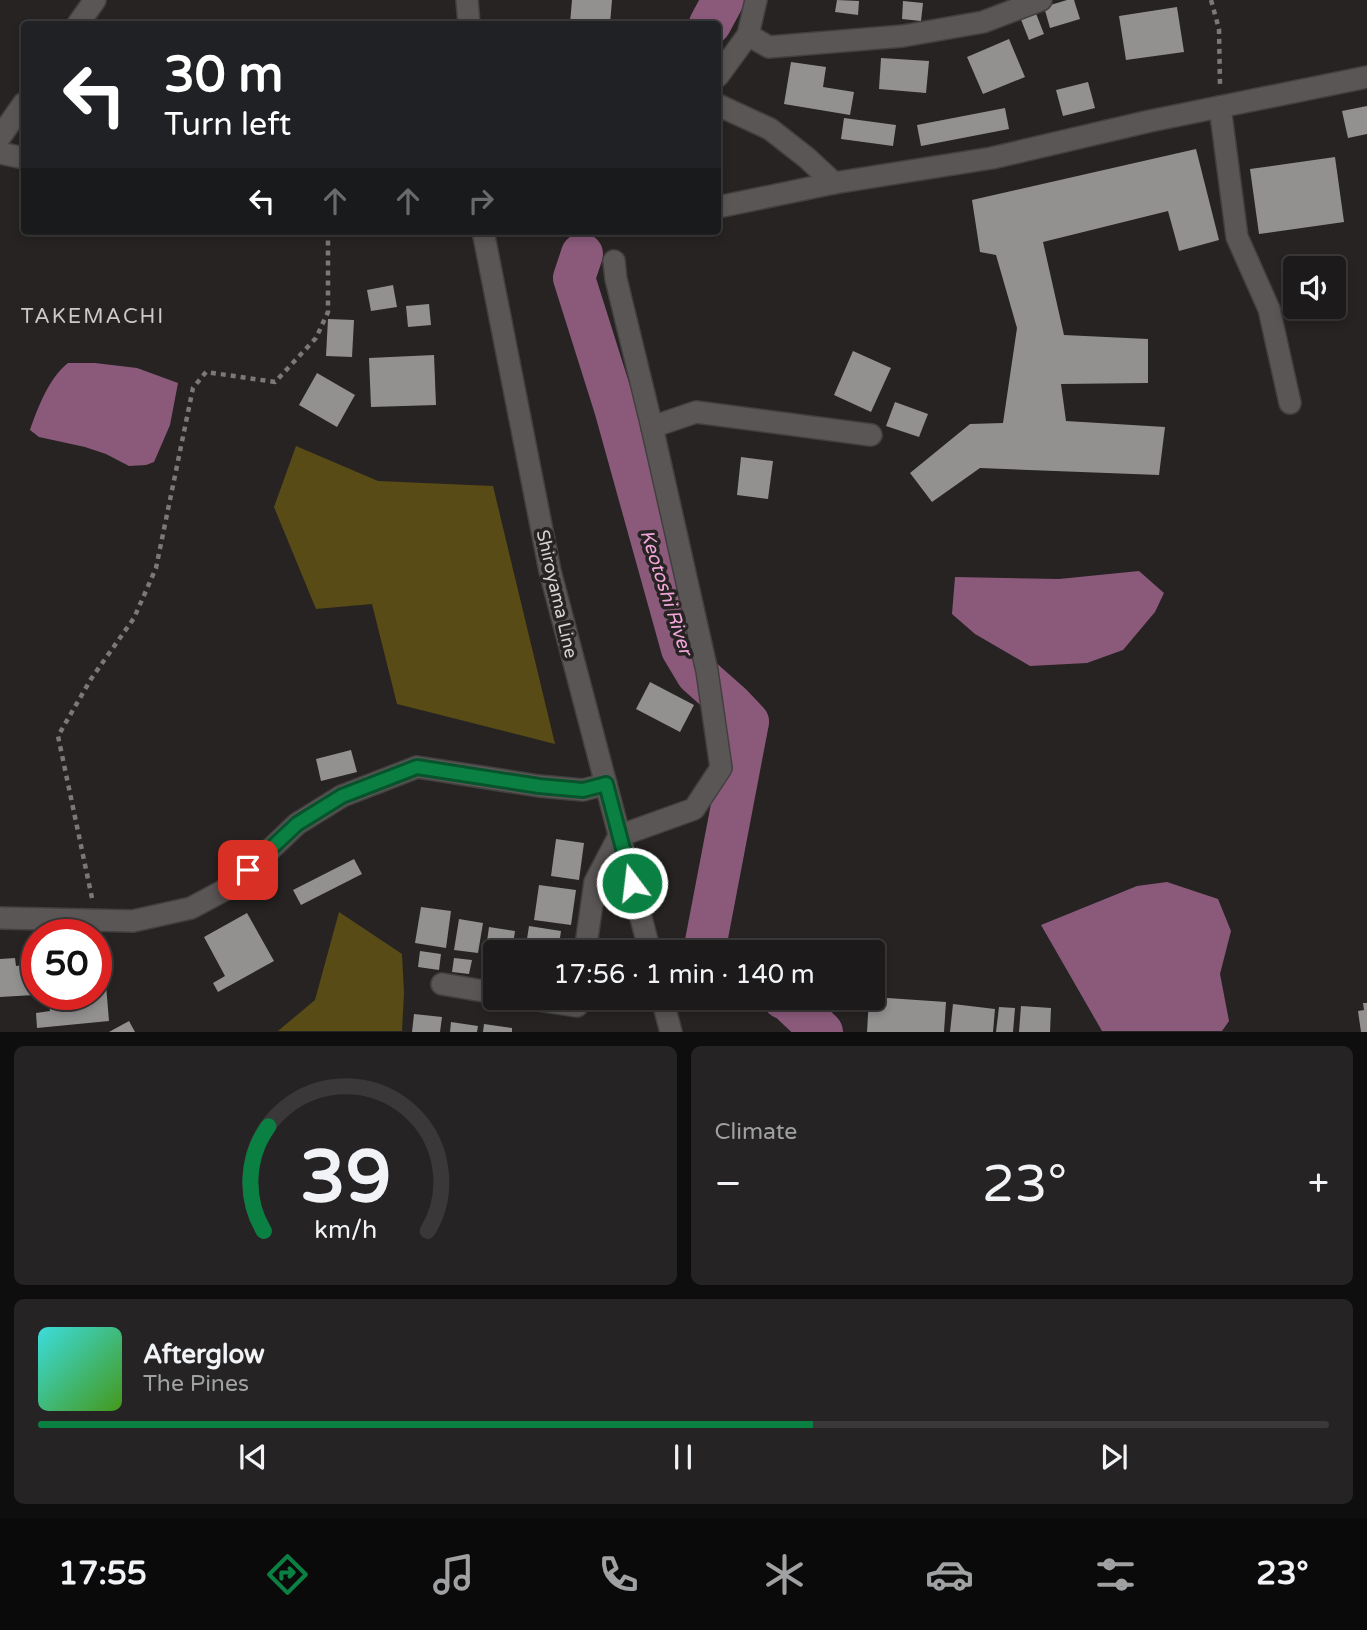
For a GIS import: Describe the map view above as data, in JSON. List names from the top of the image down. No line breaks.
{"streets":{"street":["Shiroyama Line"]},"districts":["TAKEMACHI"],"water":["Keotoshi River"],"page":{"turn":["30 m","Turn left"],"limit":"50","trip":"17:56 · 1 min · 140 m","tile":"Climate","heat":["−","23°","+"],"song":["Afterglow","The Pines"],"tabs":["17:55","23°"],"gauge":["39","km/h"]}}
